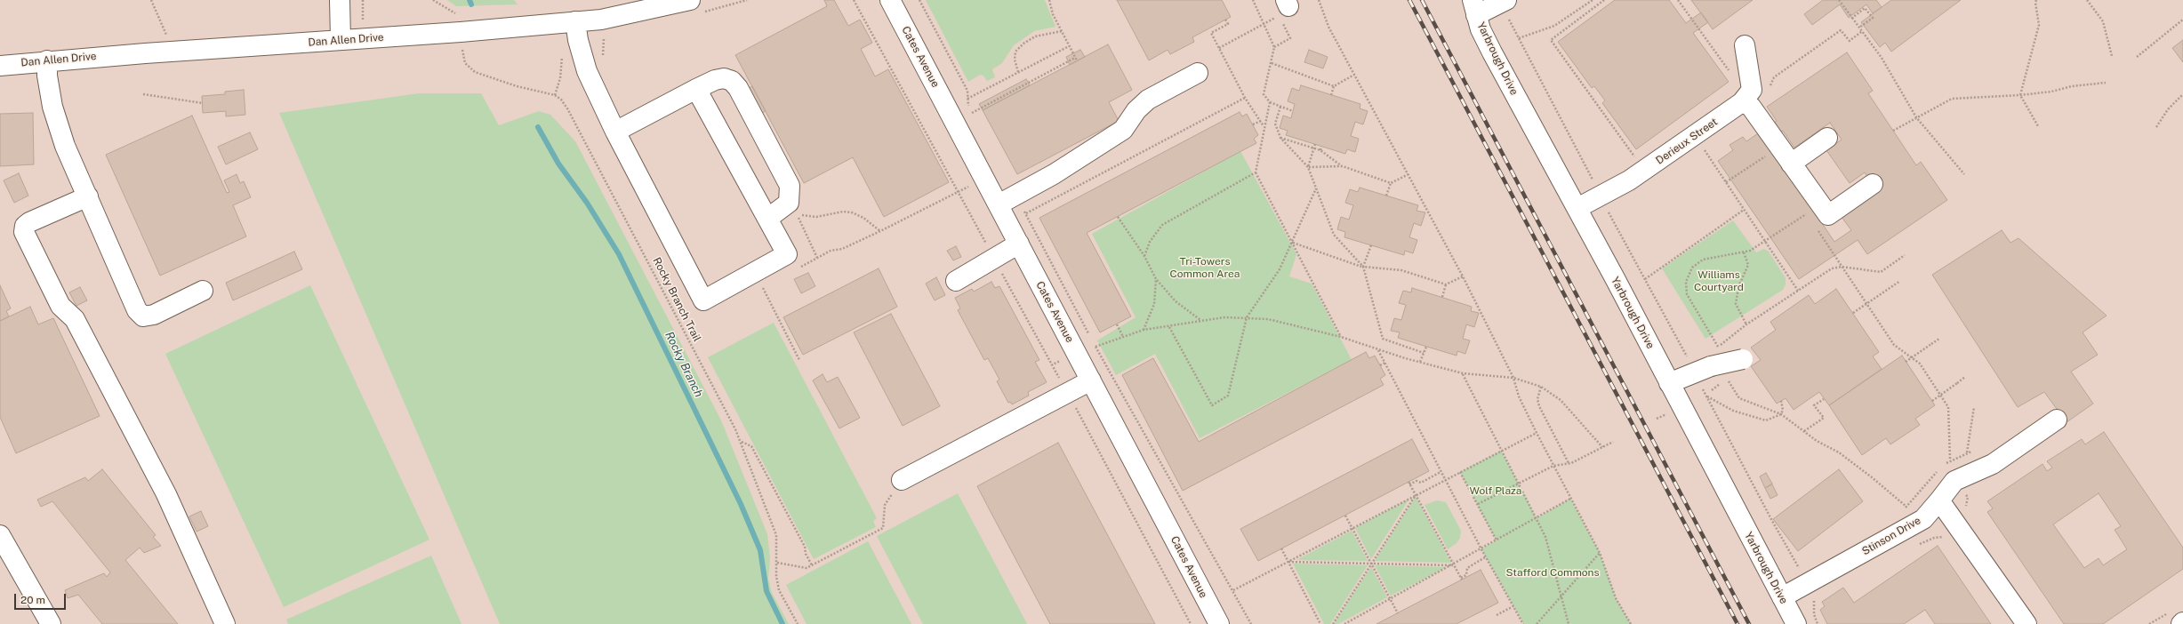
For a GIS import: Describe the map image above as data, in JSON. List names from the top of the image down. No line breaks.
{"streets":{"street":["Dan Allen Drive","Cates Avenue","Yarbrough Drive","Derieux Street","Stinson Drive"],"path":["Rocky Branch Trail"]},"crossings":[["Yarbrough Drive","Derieux Street"],["Yarbrough Drive","Stinson Drive"]],"water":["Rocky Branch"],"parks":["Tri-Towers Common Area","Williams Courtyard","Wolf Plaza","Stafford Commons"],"scale_bar":"20 m"}
